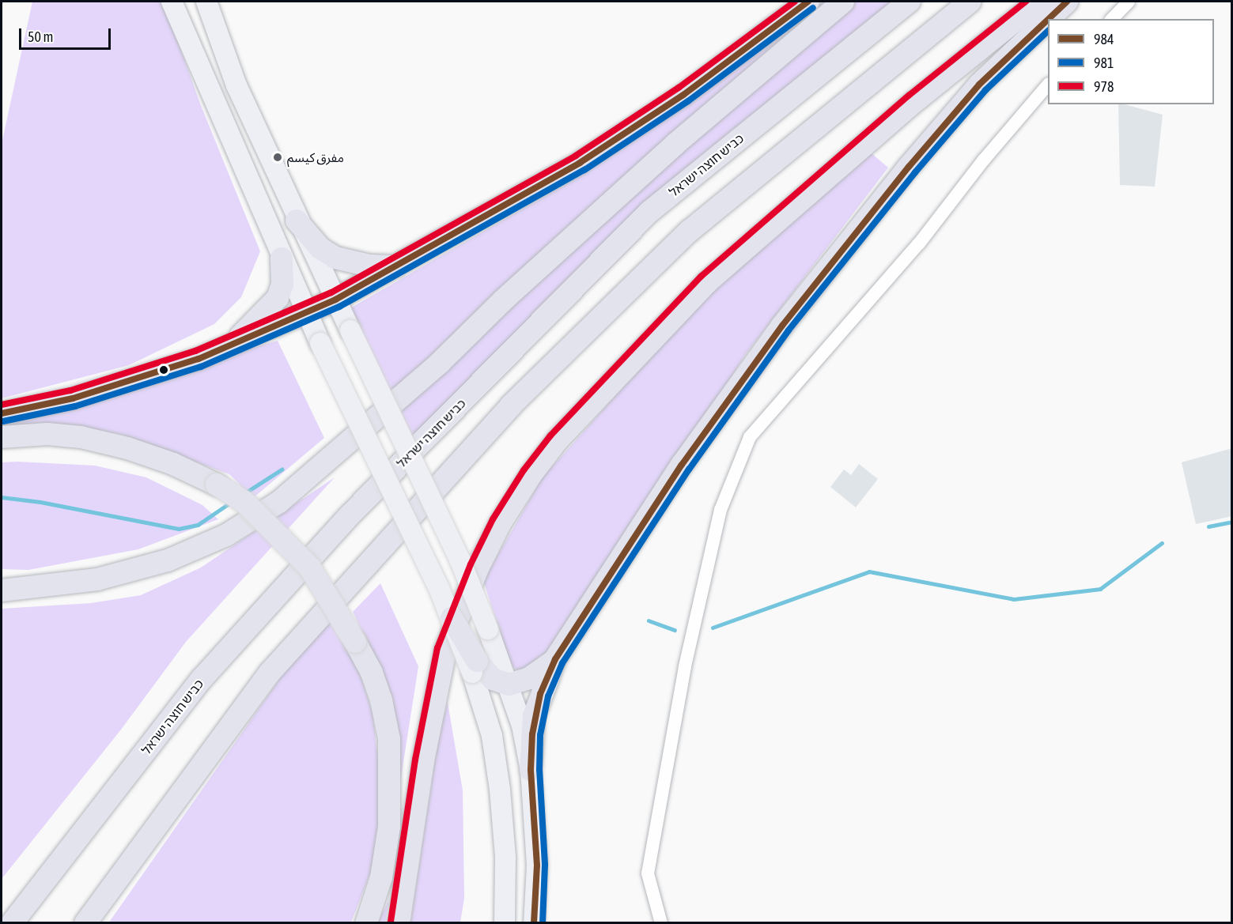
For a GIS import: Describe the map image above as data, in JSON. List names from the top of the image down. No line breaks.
{"streets":{"highway":["כביש חוצה ישראל"]},"places":["مفرق كيسم"],"lines":["transit line 984","transit line 978","transit line 981"],"legend":["984","981","978"],"scale_bar":"50 m"}
